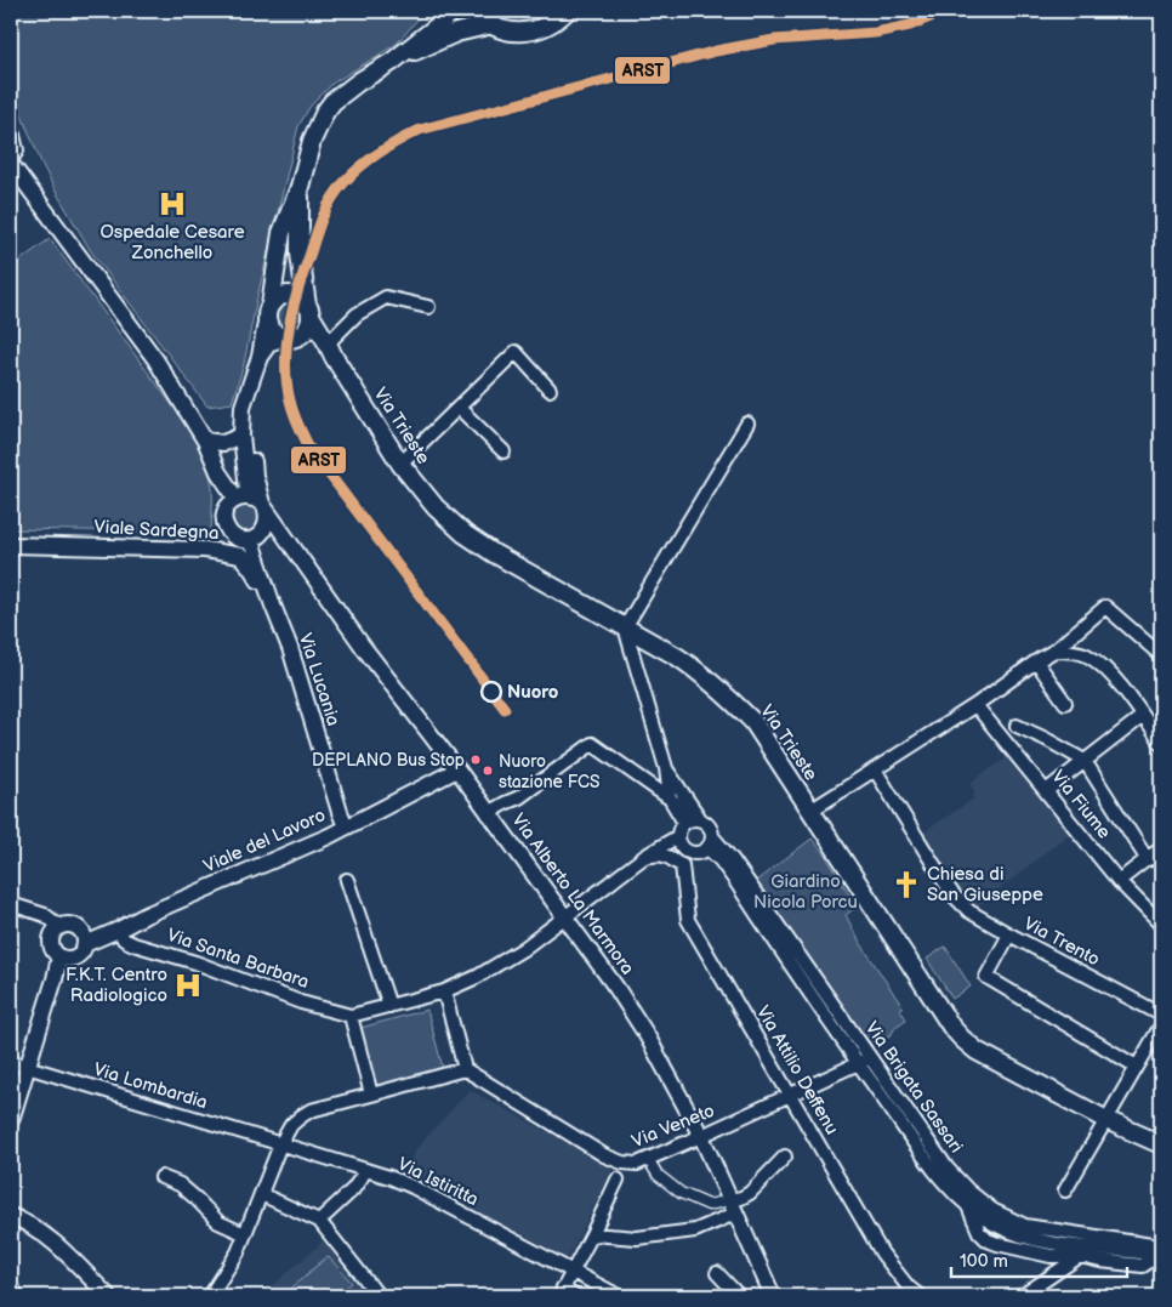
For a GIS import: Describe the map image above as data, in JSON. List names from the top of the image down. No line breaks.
{"streets":{"main road":["Via Trieste"],"street":["Viale Sardegna","Via Lucania","Via Fiume","Viale del Lavoro","Via Alberto La Marmora","Via Trento","Via Santa Barbara","Via Attilio Deffenu","Via Lombardia","Via Brigata Sassari","Via Veneto","Via Istiritta"]},"crossings":[["Viale Sardegna","Via Lucania"],["Via Lucania","Viale del Lavoro"],["Via Lucania","Via Alberto La Marmora"],["Viale del Lavoro","Via Alberto La Marmora"],["Viale del Lavoro","Via Santa Barbara"],["Via Alberto La Marmora","Via Veneto"],["Via Attilio Deffenu","Via Veneto"],["Via Lombardia","Via Istiritta"],["Via Brigata Sassari","Via Veneto"]],"parks":["Giardino Nicola Porcu"],"places":{"hospital":["Ospedale Cesare Zonchello","F.K.T. Centro Radiologico"],"other":["Nuoro","DEPLANO Bus Stop","Nuoro stazione FCS"],"church":["Chiesa di San Giuseppe"]},"lines":["transit line ARST"],"scale_bar":"100 m"}
